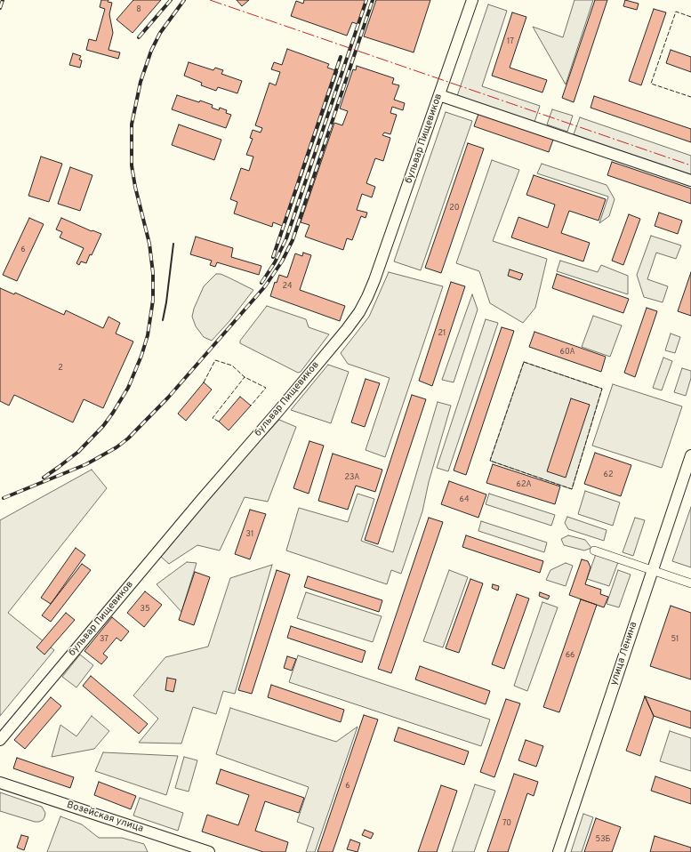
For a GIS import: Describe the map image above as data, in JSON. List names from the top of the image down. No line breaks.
{"streets":{"main road":["бульвар Пищевиков","улица Ленина","Возейская улица"]},"house_numbers":["8","17","20","6","24","21","60А","2","62","23А","62А","64","31","35","37","51","66","6","70","53Б"]}
